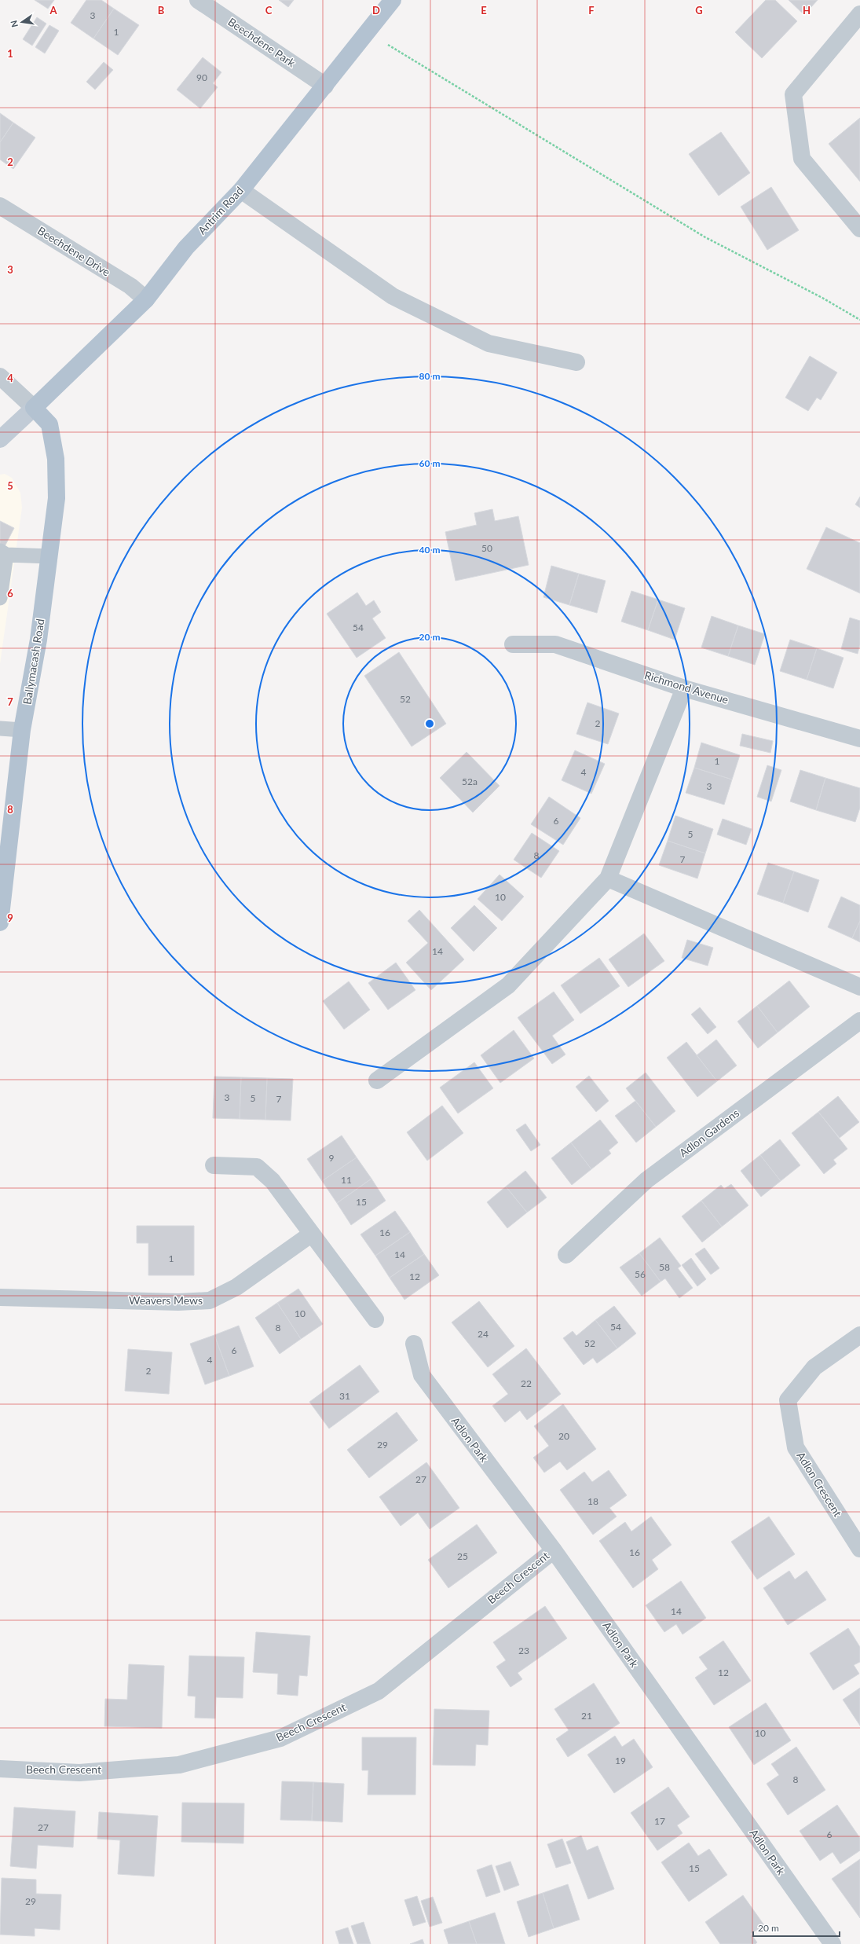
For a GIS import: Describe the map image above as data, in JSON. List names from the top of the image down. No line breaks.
{"streets":{"main road":["Antrim Road","Ballymacash Road"],"street":["Beechdene Park","Beechdene Drive","Richmond Avenue","Adlon Gardens","Weavers Mews","Adlon Park","Adlon Crescent","Beech Crescent"]},"crossings":[["Beechdene Park","Antrim Road"],["Antrim Road","Beechdene Drive"],["Antrim Road","Ballymacash Road"],["Adlon Park","Beech Crescent"]],"house_numbers":["3","1","90","50","54","52","2","1","4","52a","3","6","5","8","7","10","14","3","5","7","9","11","15","16","14","1","58","56","12","10","54","8","24","52","6","4","2","22","31","20","29","27","18","16","25","14","23","12","21","10","19","8","17","27","6","15","29"],"scale_bar":"20 m","north":"left","grid":{"columns":["A","B","C","D","E","F","G","H"],"rows":["1","2","3","4","5","6","7","8","9"]},"rings":["80 m","60 m","40 m","20 m"]}
